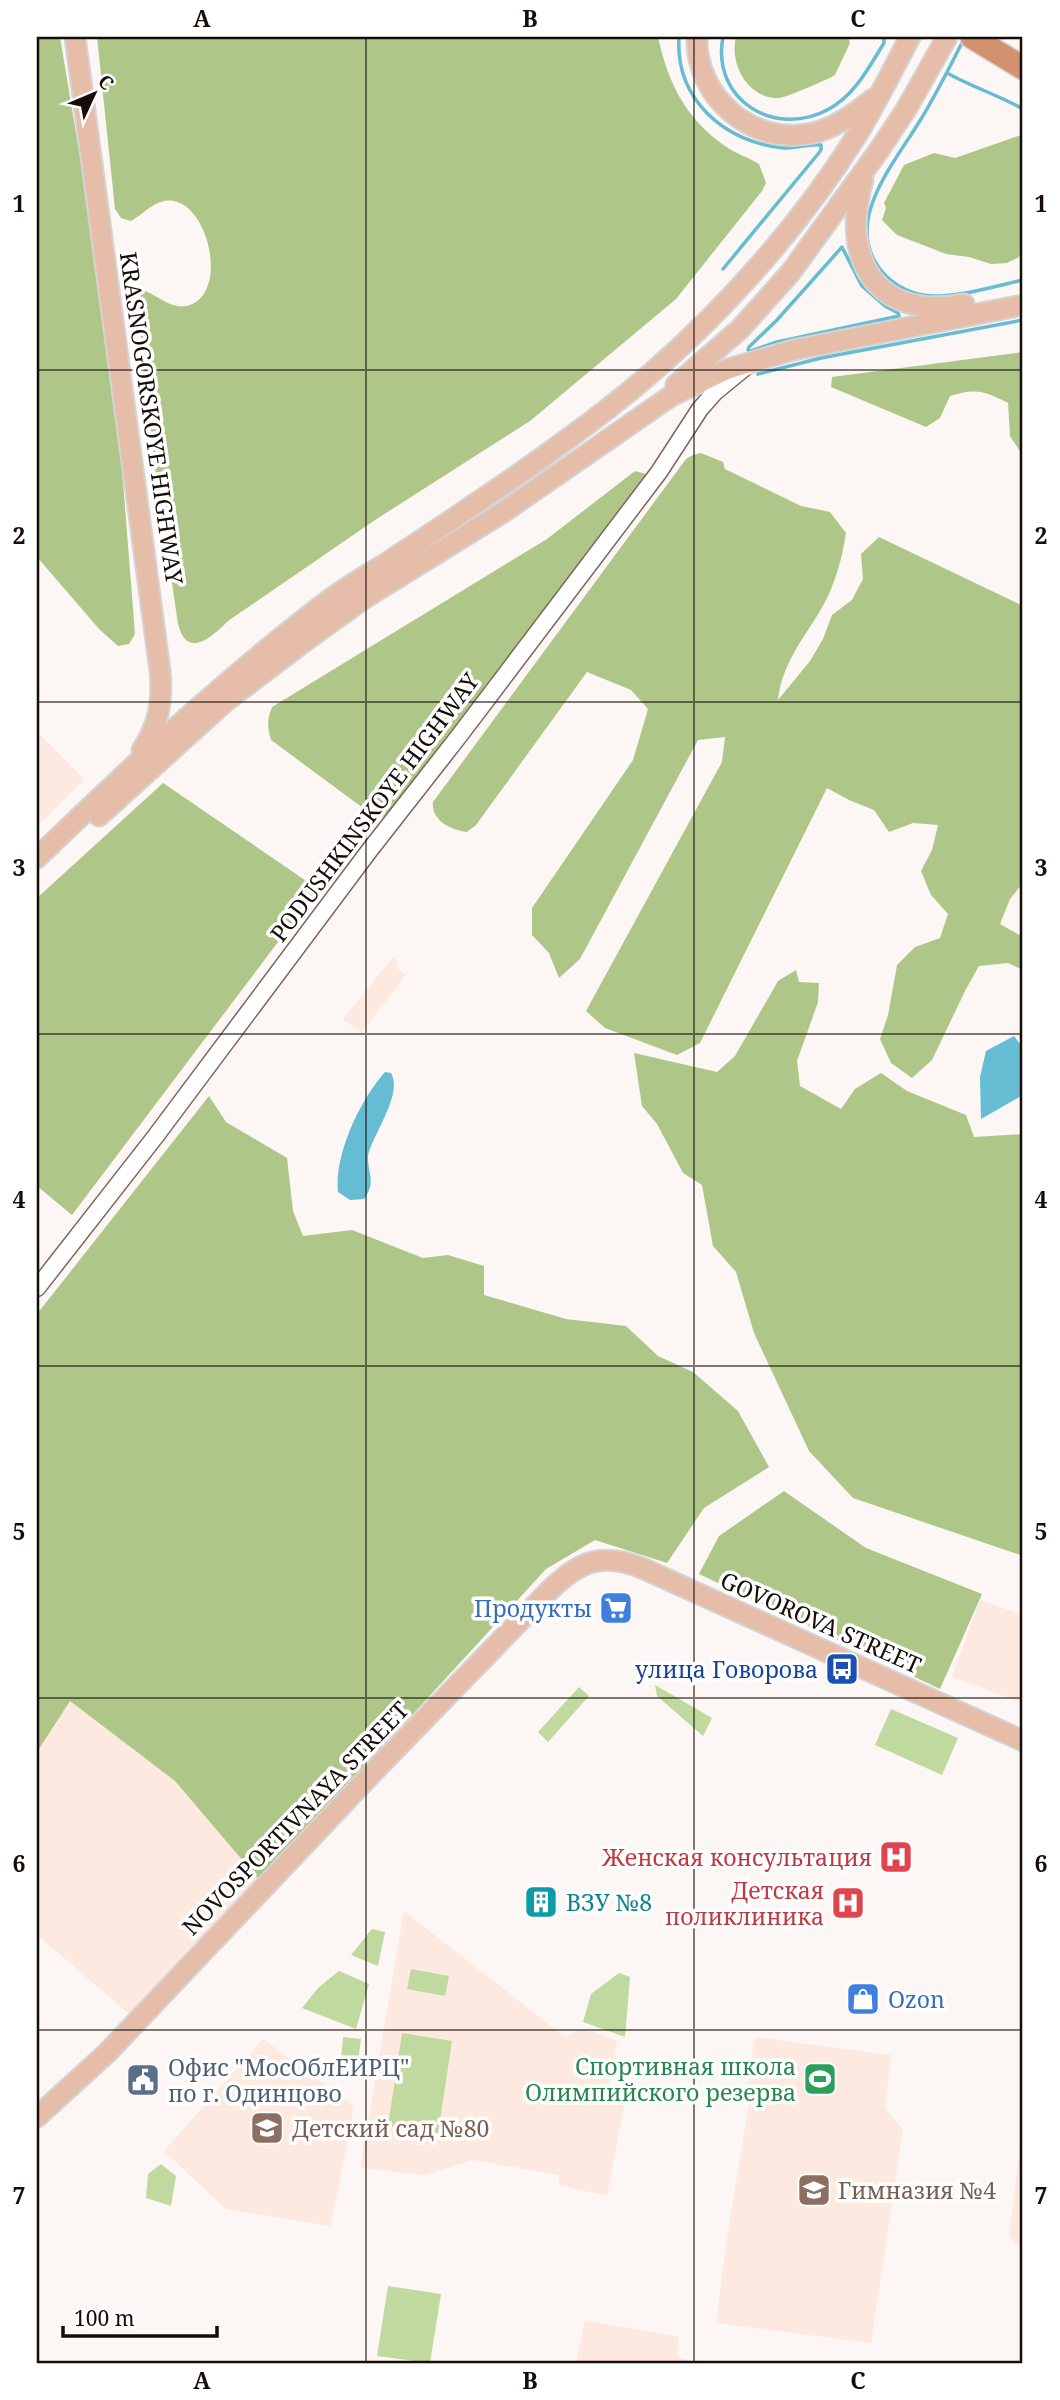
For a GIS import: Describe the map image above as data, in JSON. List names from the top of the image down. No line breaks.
{"streets":{"main road":["KRASNOGORSKOYE HIGHWAY","GOVOROVA STREET","NOVOSPORTIVNAYA STREET"],"street":["PODUSHKINSKOYE HIGHWAY"]},"crossings":[["GOVOROVA STREET","NOVOSPORTIVNAYA STREET"]],"places":{"supermarket":["Продукты"],"bus stop":["улица Говорова"],"hospital":["Женская консультация","Детская поликлиника"],"building":["ВЗУ №8"],"shop":["Ozon"],"sports":["Спортивная школа Олимпийского резерва"],"public building":["Офис \"МосОблЕИРЦ\" по г. Одинцово"],"school or university":["Детский сад №80","Гимназия №4"]},"scale_bar":"100 m","north":"top right","grid":{"columns":["A","B","C"],"rows":["1","2","3","4","5","6","7"]}}
